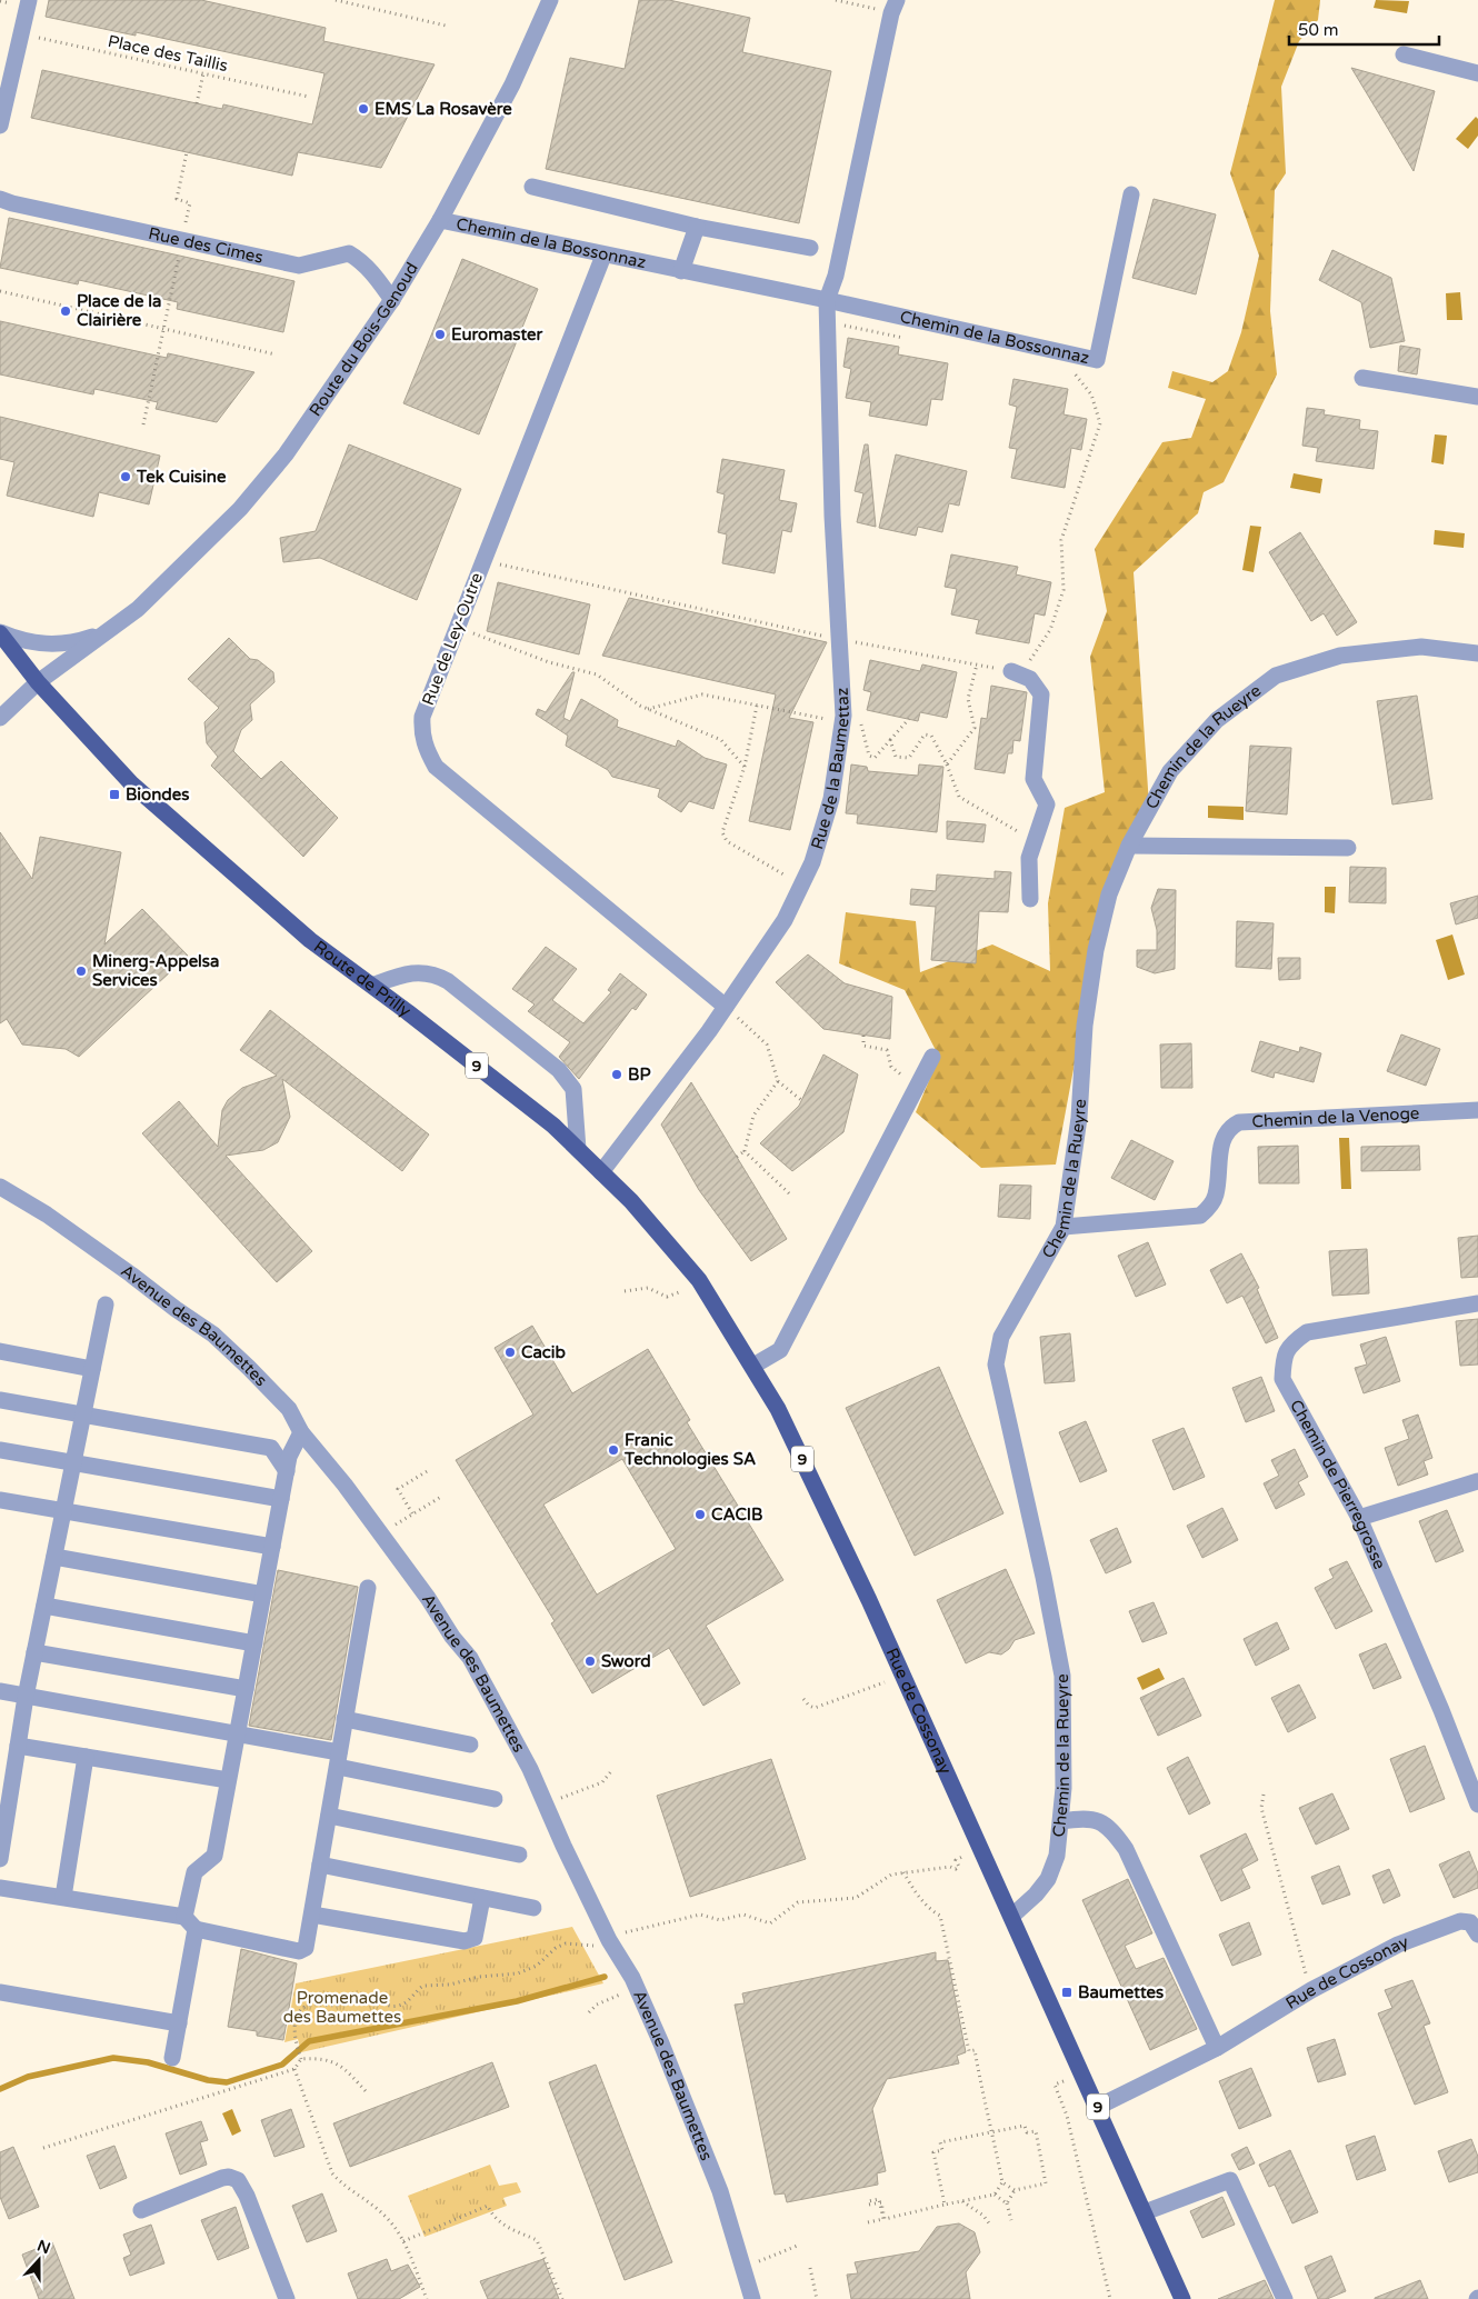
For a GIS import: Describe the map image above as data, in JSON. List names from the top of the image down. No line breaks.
{"streets":{"main road":["Route de Prilly","9","Rue de Cossonay"],"street":["Chemin de la Bossonnaz","Rue des Cimes","Route du Bois-Genoud","Rue de Ley-Outre","Chemin de la Rueyre","Rue de la Baumettaz","Chemin de la Venoge","Avenue des Baumettes","Chemin de Pierregrosse"],"path":["Place des Taillis"]},"crossings":[["Chemin de la Bossonnaz","Route du Bois-Genoud"],["Chemin de la Bossonnaz","Rue de Ley-Outre"],["Chemin de la Bossonnaz","Rue de la Baumettaz"],["Rue des Cimes","Route du Bois-Genoud"],["Route du Bois-Genoud","Route de Prilly"],["Rue de Ley-Outre","Rue de la Baumettaz"],["Chemin de la Rueyre","Chemin de la Venoge"],["Chemin de la Rueyre","Rue de Cossonay"],["Rue de la Baumettaz","Route de Prilly"],["Route de Prilly","Rue de Cossonay"]],"parks":["Promenade des Baumettes"],"places":{"other":["EMS La Rosavère","Place de la Clairière","Euromaster","Tek Cuisine","Minerg-Appelsa Services","BP","Cacib","Franic Technologies SA","CACIB","Sword"],"transit":["Biondes","Baumettes"]},"scale_bar":"50 m","north":"top"}
